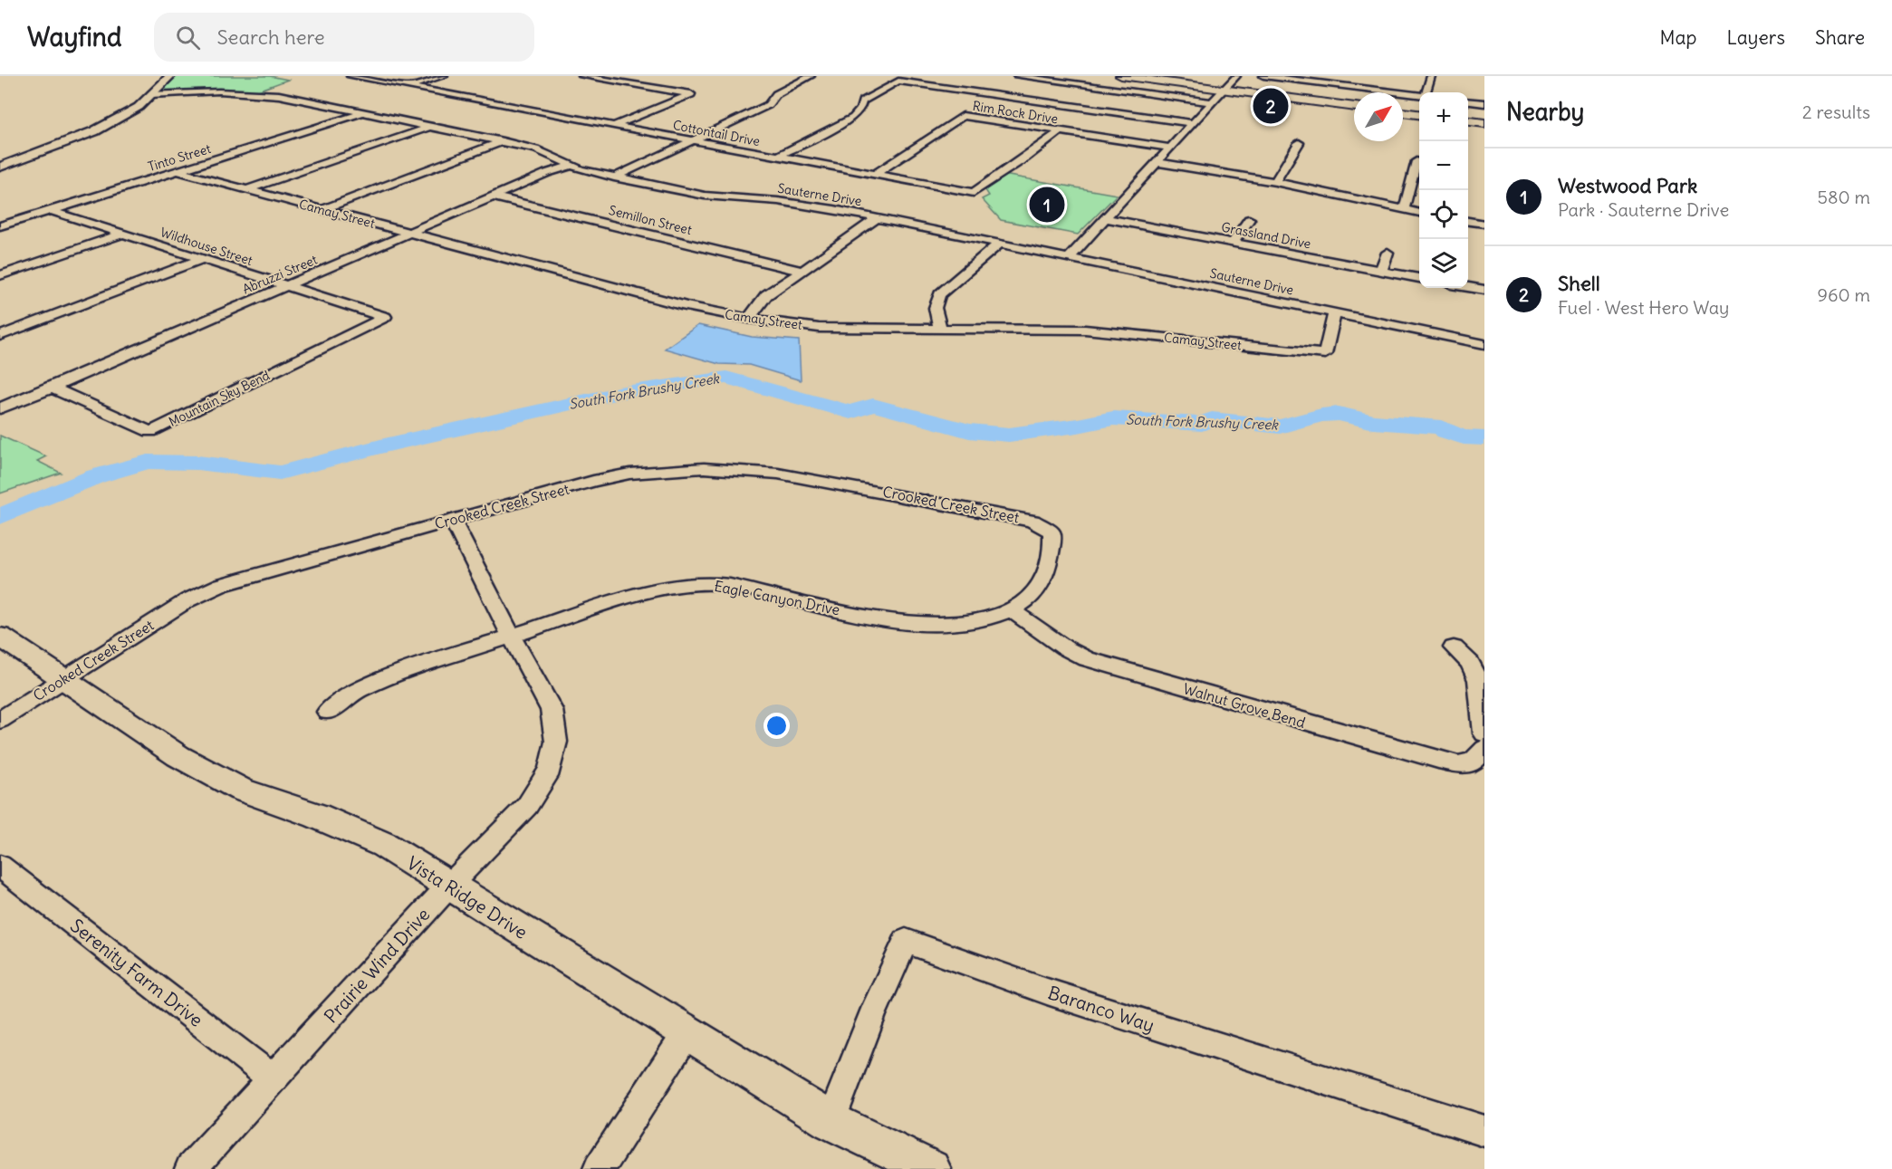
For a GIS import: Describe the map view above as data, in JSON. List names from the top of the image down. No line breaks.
{"streets":{"street":["Rim Rock Drive","Cottontail Drive","Tinto Street","Sauterne Drive","Camay Street","Semillon Street","Grassland Drive","Wildhouse Street","Abruzzi Street","Mountain Sky Bend","Crooked Creek Street","Eagle Canyon Drive","Walnut Grove Bend","Vista Ridge Drive","Prairie Wind Drive","Serenity Farm Drive","Baranco Way"]},"crossings":[["Rim Rock Drive","Cottontail Drive"],["Tinto Street","Sauterne Drive"],["Tinto Street","Camay Street"],["Tinto Street","Wildhouse Street"],["Sauterne Drive","Camay Street"],["Sauterne Drive","Abruzzi Street"],["Camay Street","Abruzzi Street"],["Semillon Street","Abruzzi Street"],["Wildhouse Street","Abruzzi Street"],["Wildhouse Street","Mountain Sky Bend"],["Abruzzi Street","Mountain Sky Bend"],["Crooked Creek Street","Eagle Canyon Drive"],["Crooked Creek Street","Vista Ridge Drive"],["Crooked Creek Street","Prairie Wind Drive"],["Eagle Canyon Drive","Walnut Grove Bend"],["Eagle Canyon Drive","Prairie Wind Drive"],["Vista Ridge Drive","Prairie Wind Drive"],["Vista Ridge Drive","Baranco Way"],["Prairie Wind Drive","Serenity Farm Drive"]],"water":["South Fork Brushy Creek"],"north":"top right","page":{"header":"Wayfind","search":"Search here","nav":["Map","Layers","Share"],"heading":["Nearby","2 results"],"pins":["2","1"],"map_buttons":["+","−"],"list":[{"mark":"1","name":"Westwood Park","note":"Park · Sauterne Drive","value":"580 m"},{"mark":"2","name":"Shell","note":"Fuel · West Hero Way","value":"960 m"}]}}
